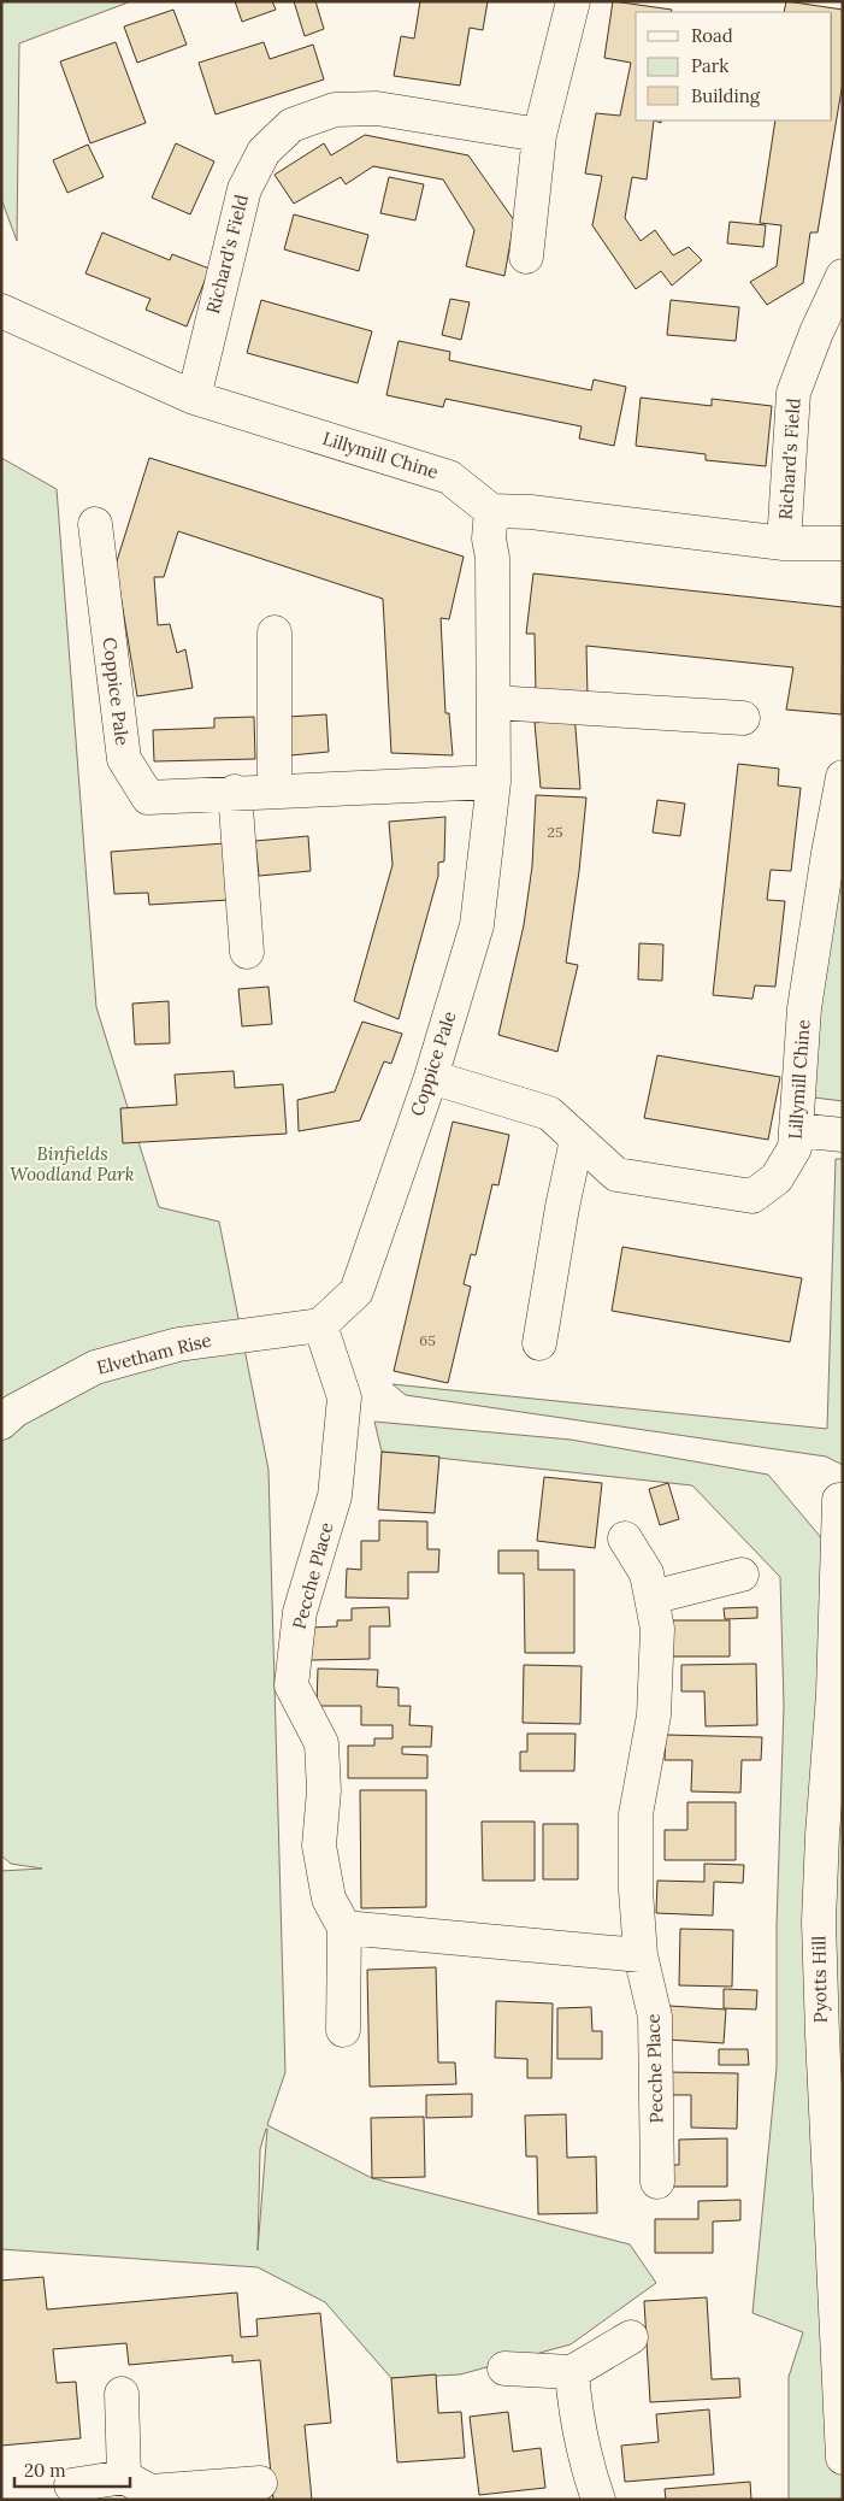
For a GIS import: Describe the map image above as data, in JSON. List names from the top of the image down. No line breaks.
{"streets":{"street":["Richard's Field","Lillymill Chine","Coppice Pale","Elvetham Rise","Pecche Place","Pyotts Hill"]},"crossings":[["Richard's Field","Lillymill Chine"],["Lillymill Chine","Coppice Pale"],["Coppice Pale","Elvetham Rise"],["Coppice Pale","Pecche Place"],["Elvetham Rise","Pecche Place"]],"parks":["Binfields Woodland Park"],"house_numbers":["25","65"],"legend":["Road","Park","Building"],"scale_bar":"20 m"}
